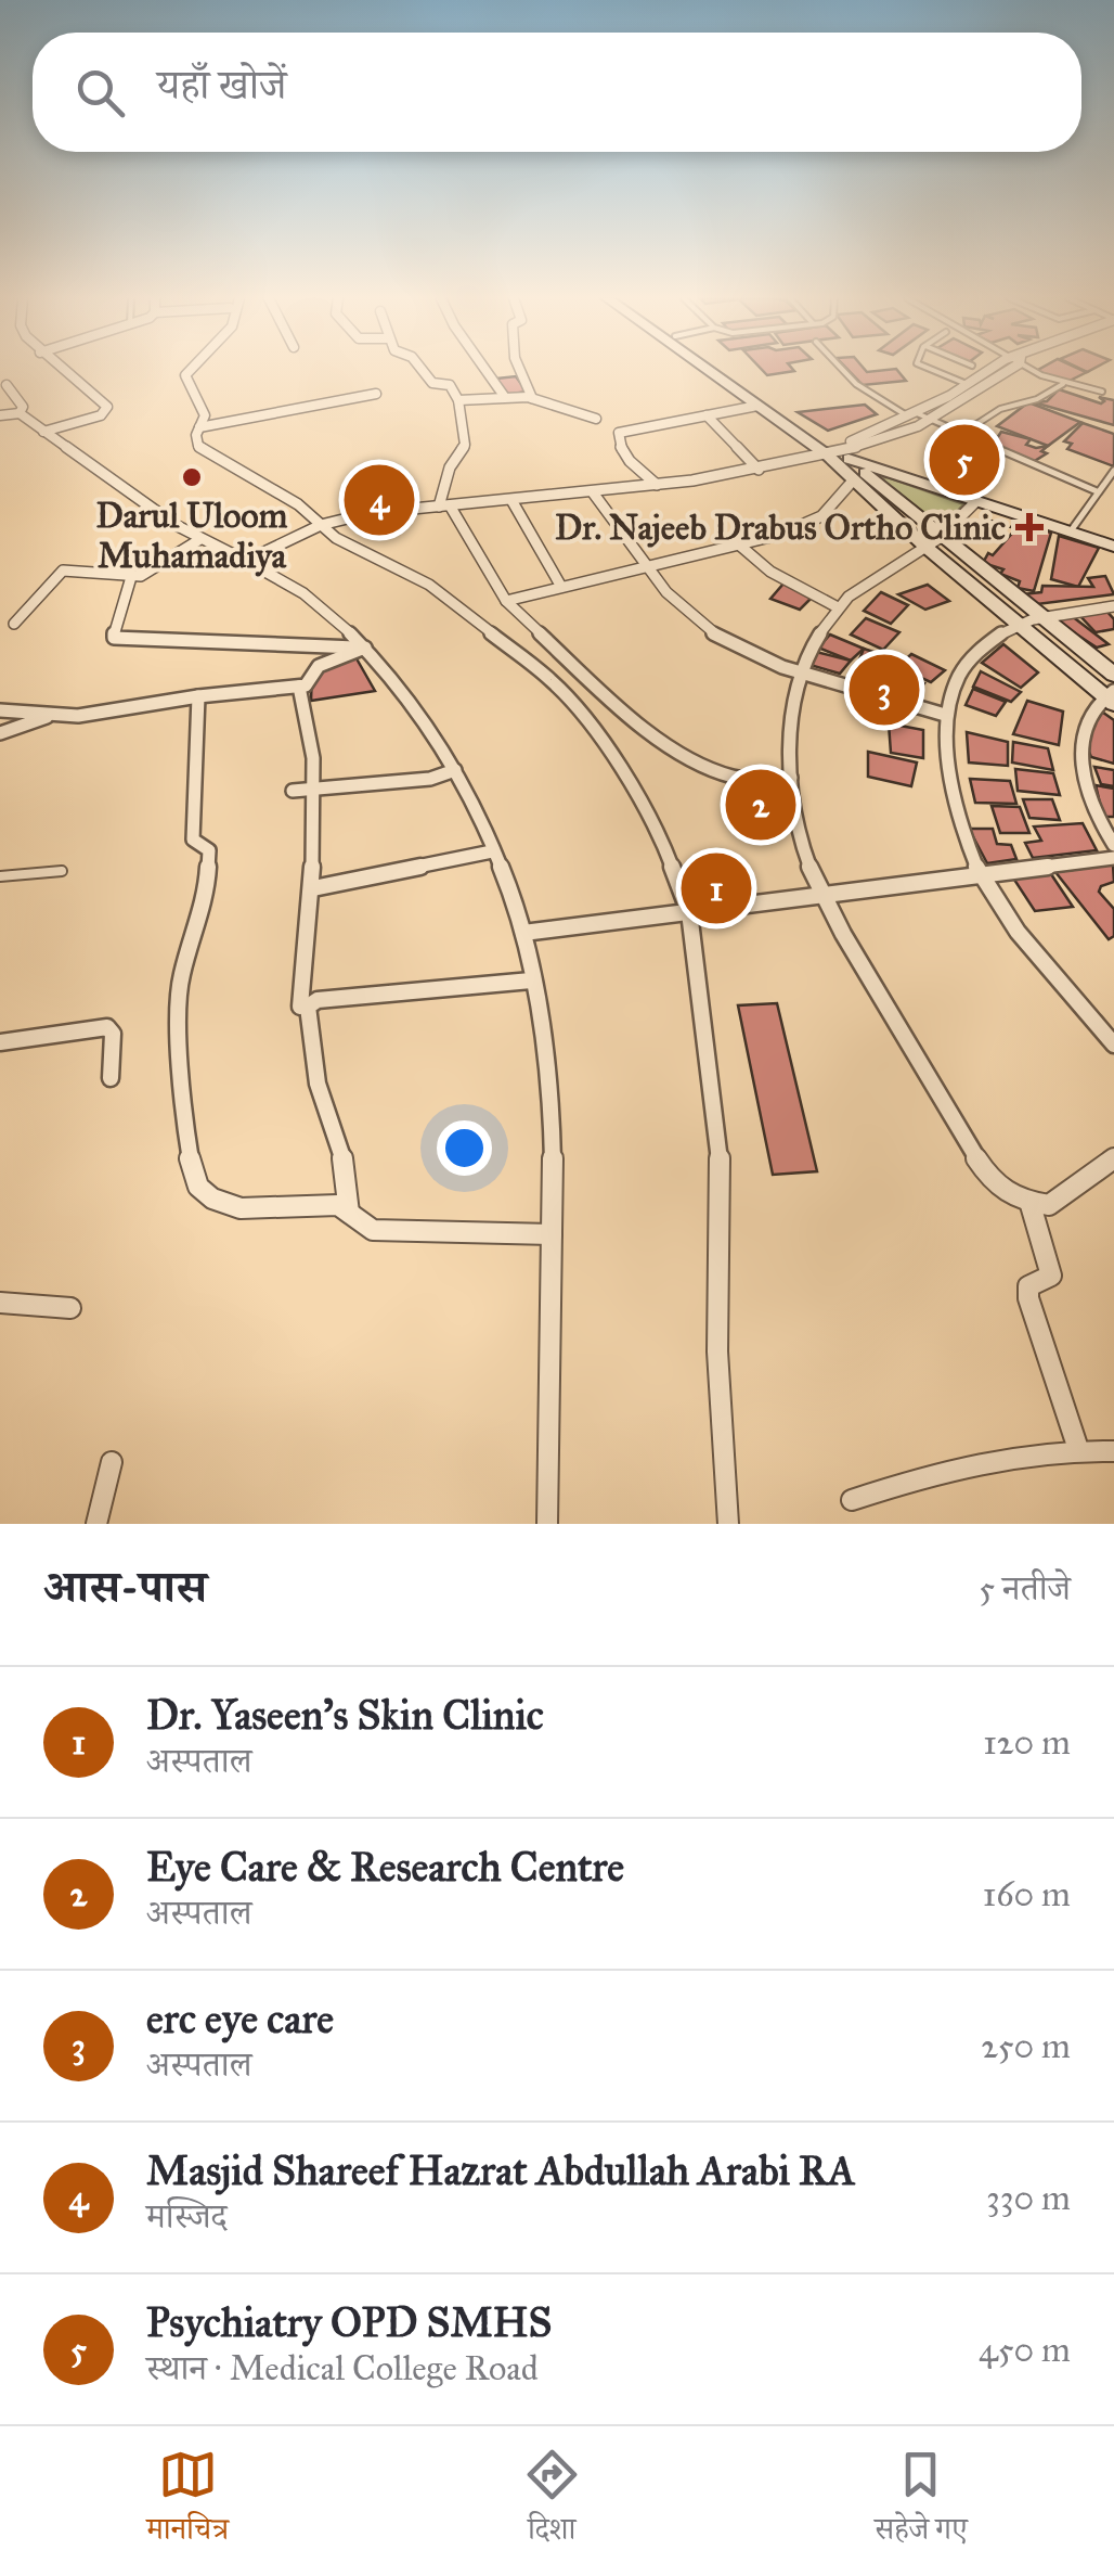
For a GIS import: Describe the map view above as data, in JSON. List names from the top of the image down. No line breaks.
{"places":{"other":["Darul Uloom Muhamadiya"],"health":["Dr. Najeeb Drabus Ortho Clinic"]},"page":{"search":"यहाँ खोजें","pins":["5","4","3","2","1"],"heading":["आस-पास","5 नतीजे"],"list":[{"mark":"1","name":"Dr. Yaseen's Skin Clinic","note":"अस्पताल","value":"120 m"},{"mark":"2","name":"Eye Care & Research Centre","note":"अस्पताल","value":"160 m"},{"mark":"3","name":"erc eye care","note":"अस्पताल","value":"250 m"},{"mark":"4","name":"Masjid Shareef Hazrat Abdullah Arabi RA","note":"मस्जिद","value":"330 m"},{"mark":"5","name":"Psychiatry OPD SMHS","note":"स्थान · Medical College Road","value":"450 m"}],"nav":["मानचित्र","दिशा","सहेजे गए"]}}
